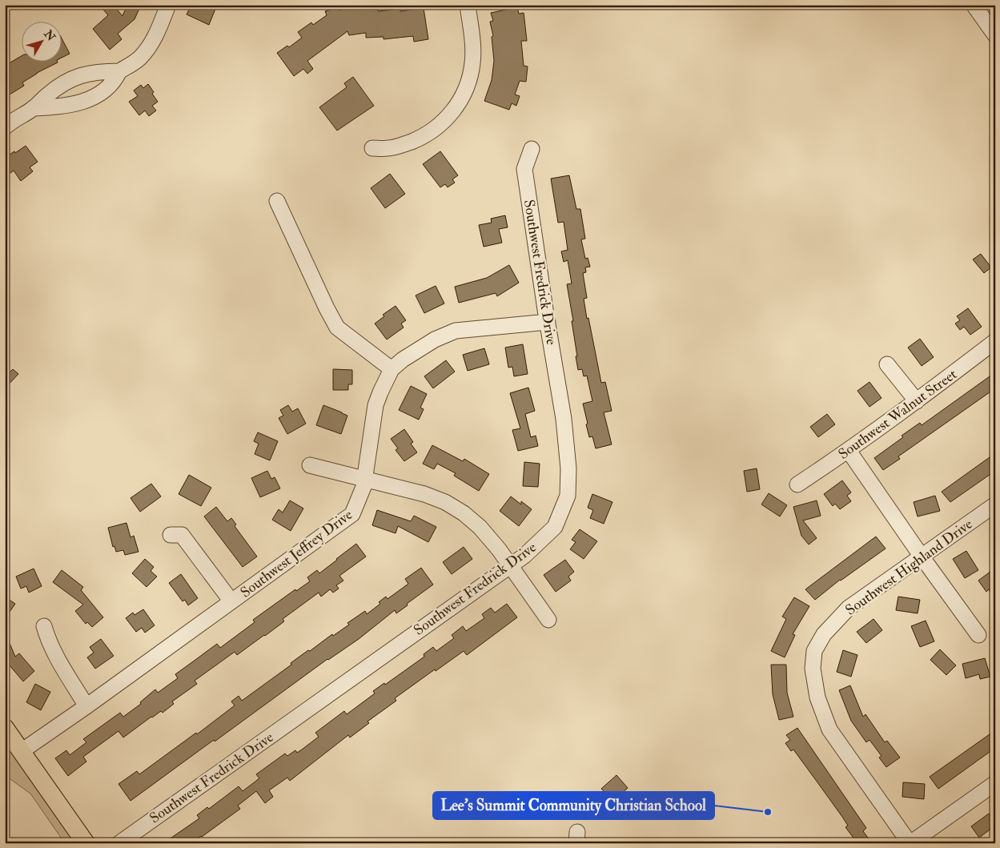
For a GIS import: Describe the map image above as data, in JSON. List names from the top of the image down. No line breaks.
{"streets":{"street":["Southwest Fredrick Drive","Southwest Walnut Street","Southwest Jeffrey Drive","Southwest Highland Drive"]},"crossings":[["Southwest Fredrick Drive","Southwest Jeffrey Drive"]],"places":["Lee's Summit Community Christian School"],"north":"top right"}
